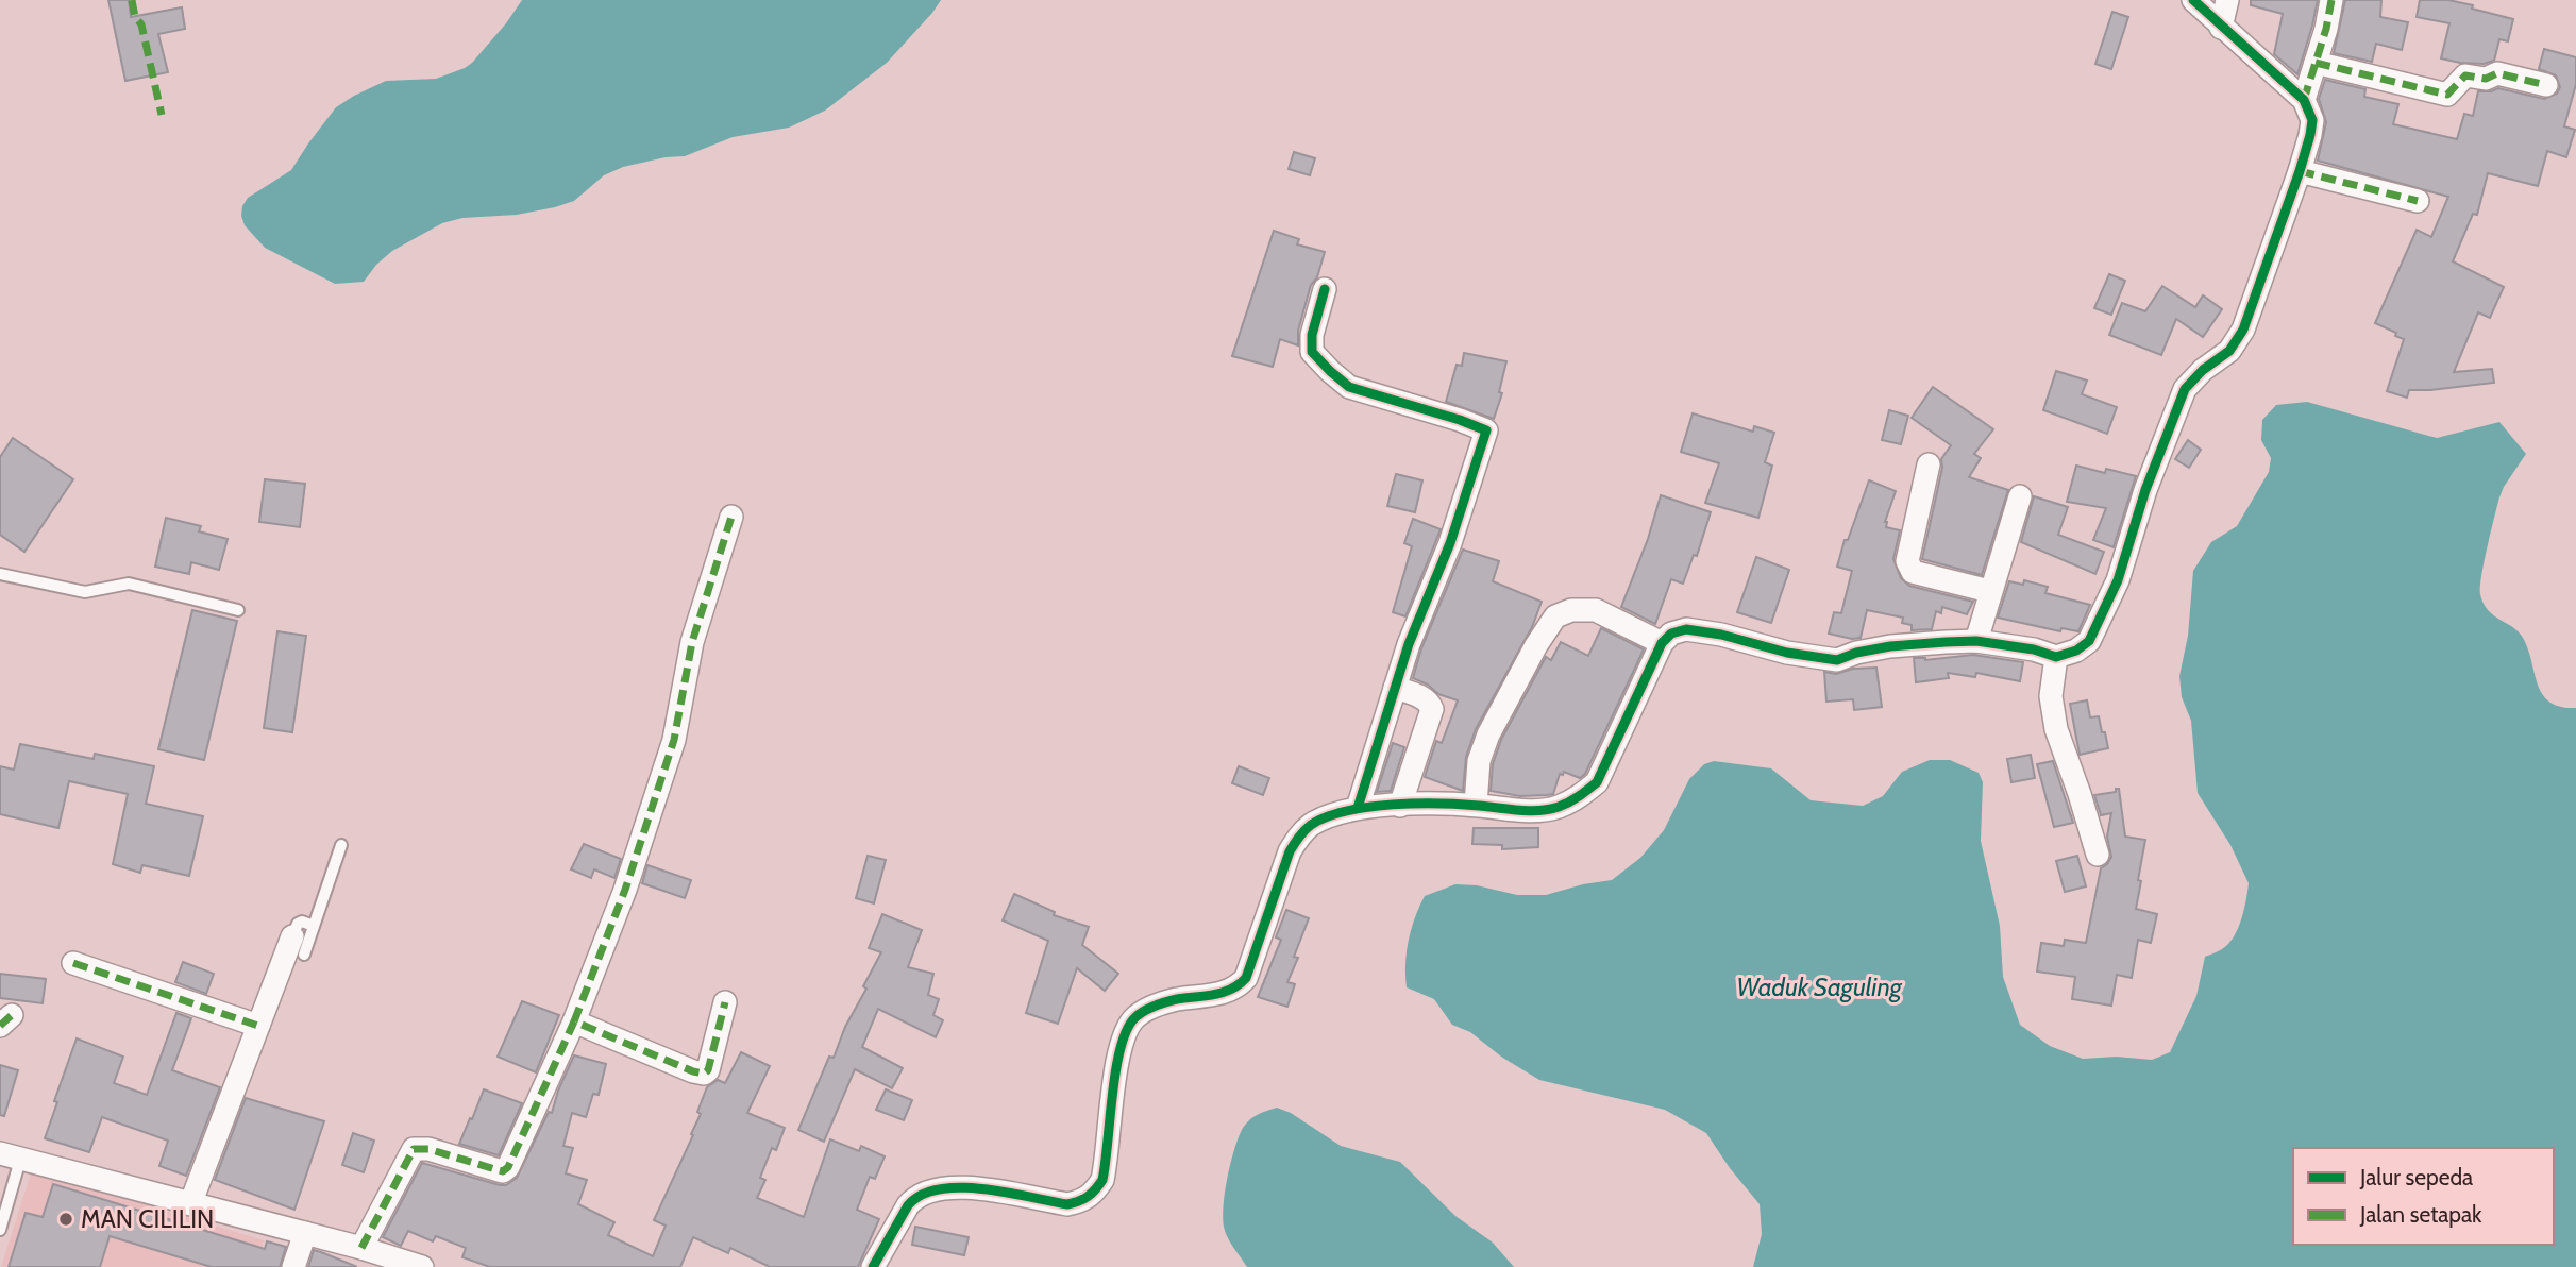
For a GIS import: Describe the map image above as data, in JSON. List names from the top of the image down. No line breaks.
{"water":["Waduk Saguling"],"places":["MAN CILILIN"],"legend":["Jalur sepeda","Jalan setapak"]}
